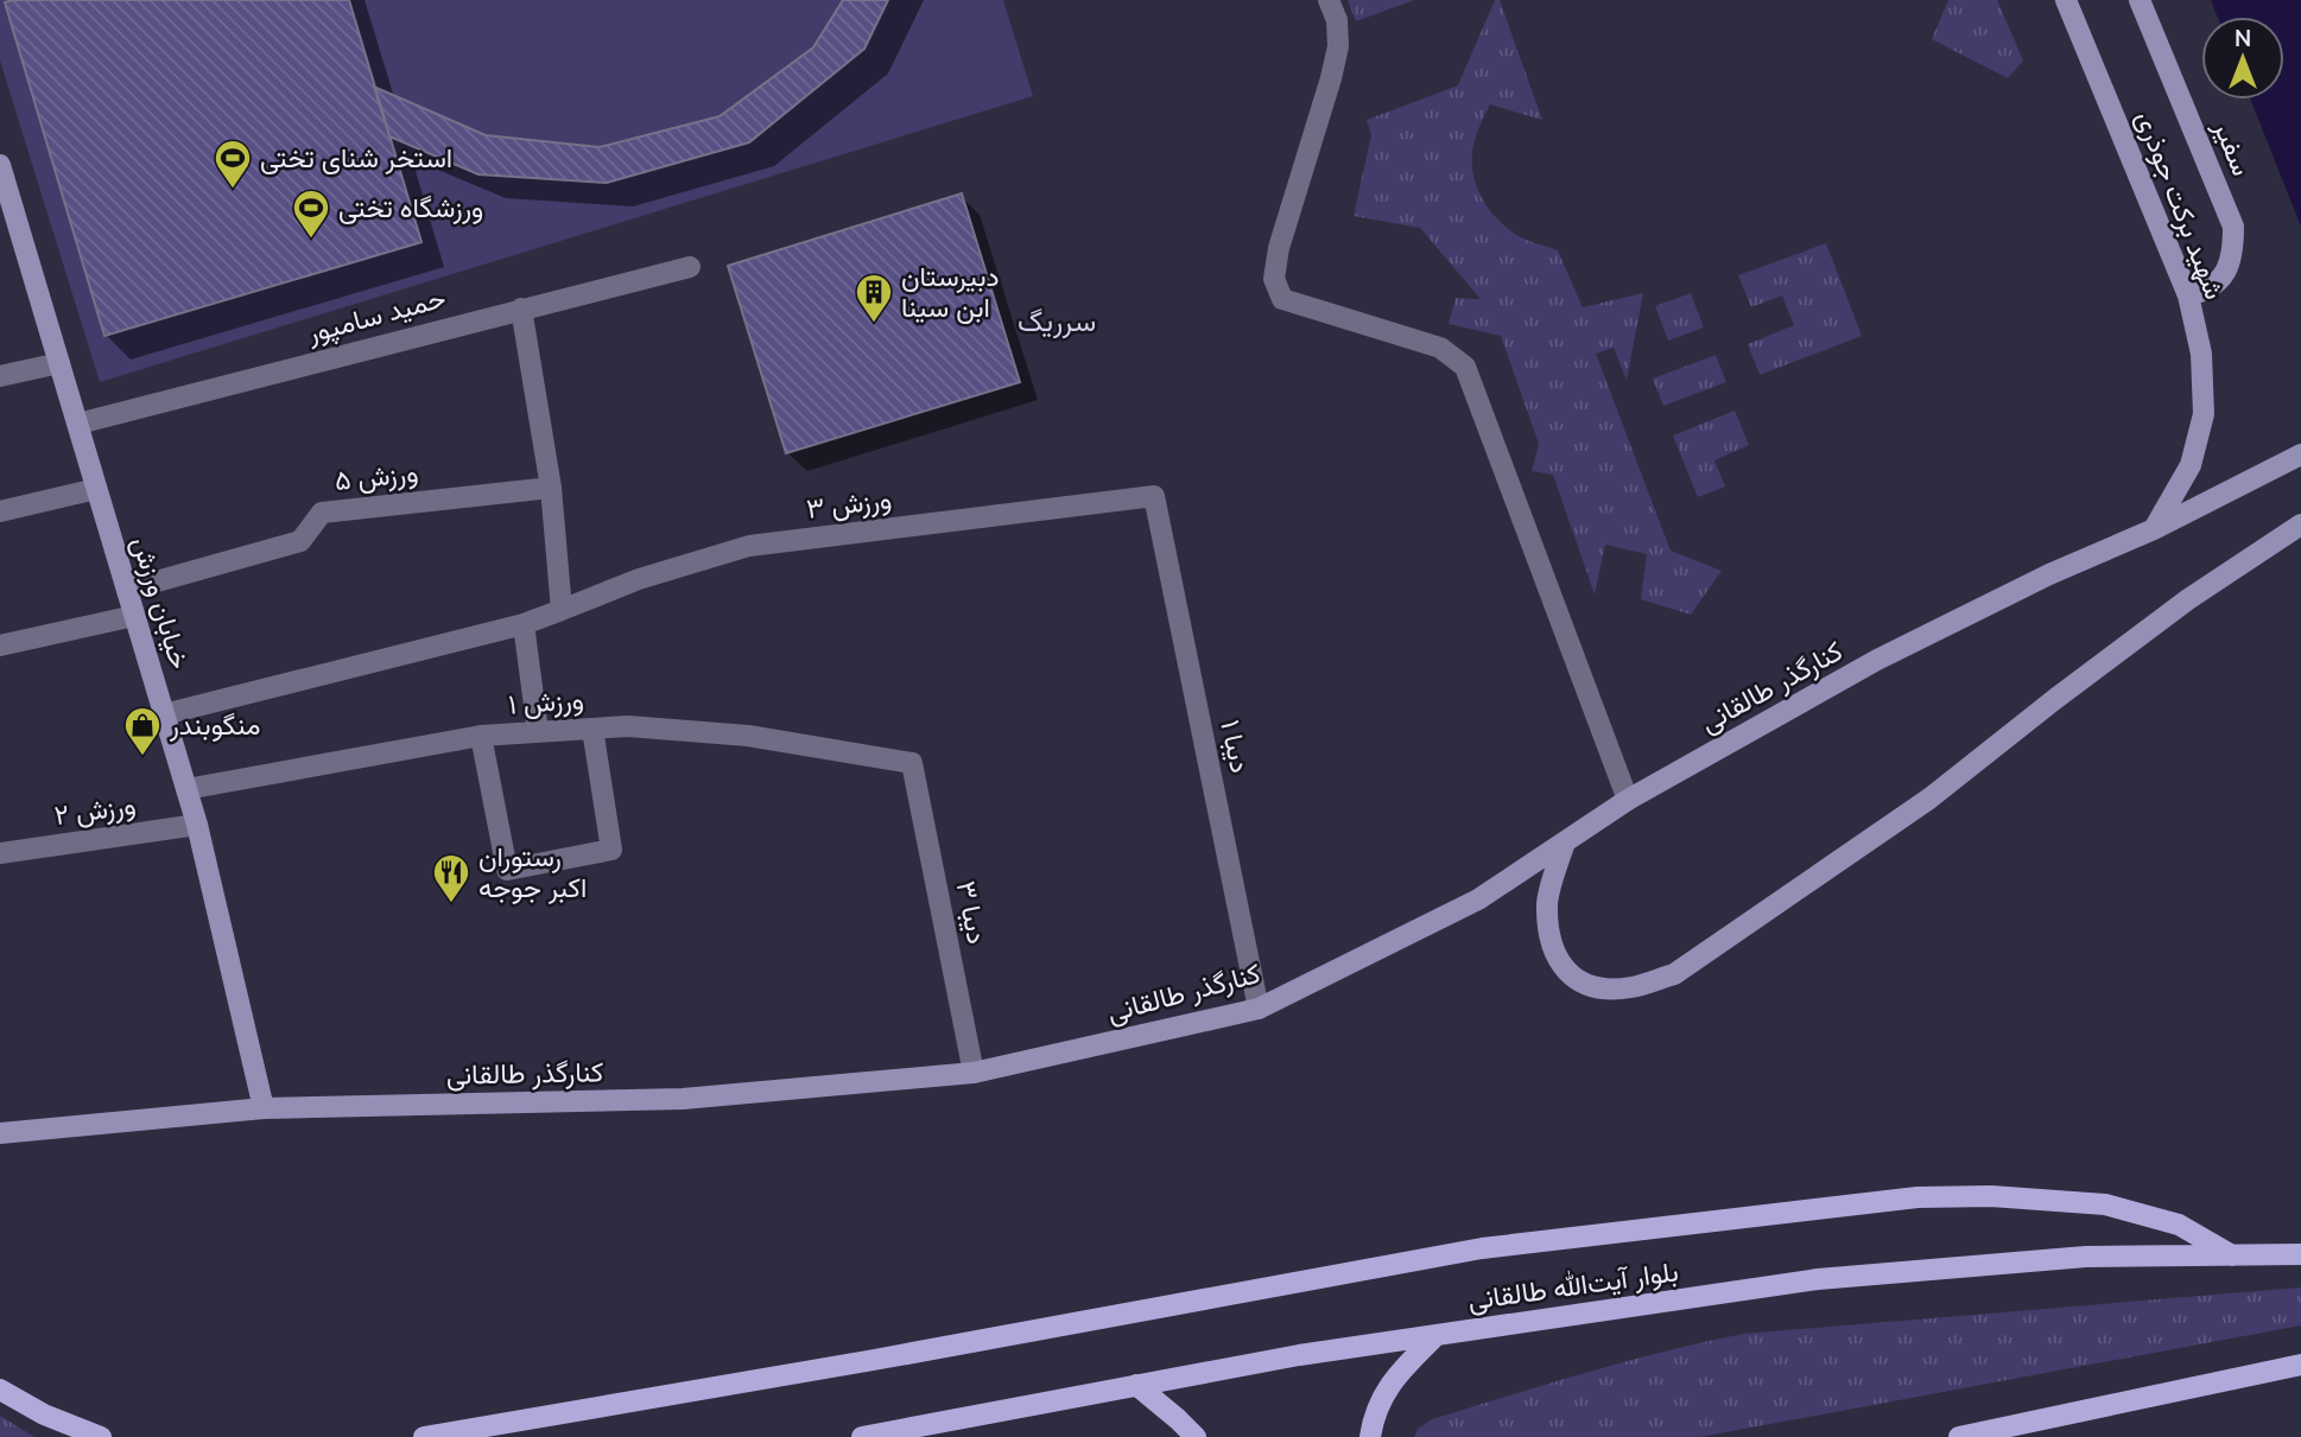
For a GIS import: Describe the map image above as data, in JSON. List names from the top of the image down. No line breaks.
{"streets":{"main road":["بلوار آیت‌الله طالقانی"],"street":["سفیر","شهید برکت جوذری","حمید سامپور","ورزش ۵","ورزش ۳","خیابان ورزش","کنارگذر طالقانی","ورزش ۱","دیبا ۱","ورزش ۲","دیبا ۳"]},"crossings":[["سفیر","شهید برکت جوذری"],["شهید برکت جوذری","کنارگذر طالقانی"],["حمید سامپور","خیابان ورزش"],["ورزش ۵","خیابان ورزش"],["ورزش ۳","دیبا ۱"],["خیابان ورزش","کنارگذر طالقانی"],["خیابان ورزش","ورزش ۱"],["خیابان ورزش","ورزش ۲"],["کنارگذر طالقانی","دیبا ۱"],["کنارگذر طالقانی","دیبا ۳"],["ورزش ۱","دیبا ۳"]],"districts":["سرریگ"],"places":{"sports":["استخر شنای تختی","ورزشگاه تختی"],"building":["دبیرستان ابن سینا"],"shop":["منگوبندر"],"restaurant":["رستوران اکبر جوجه"]},"north":"top"}
